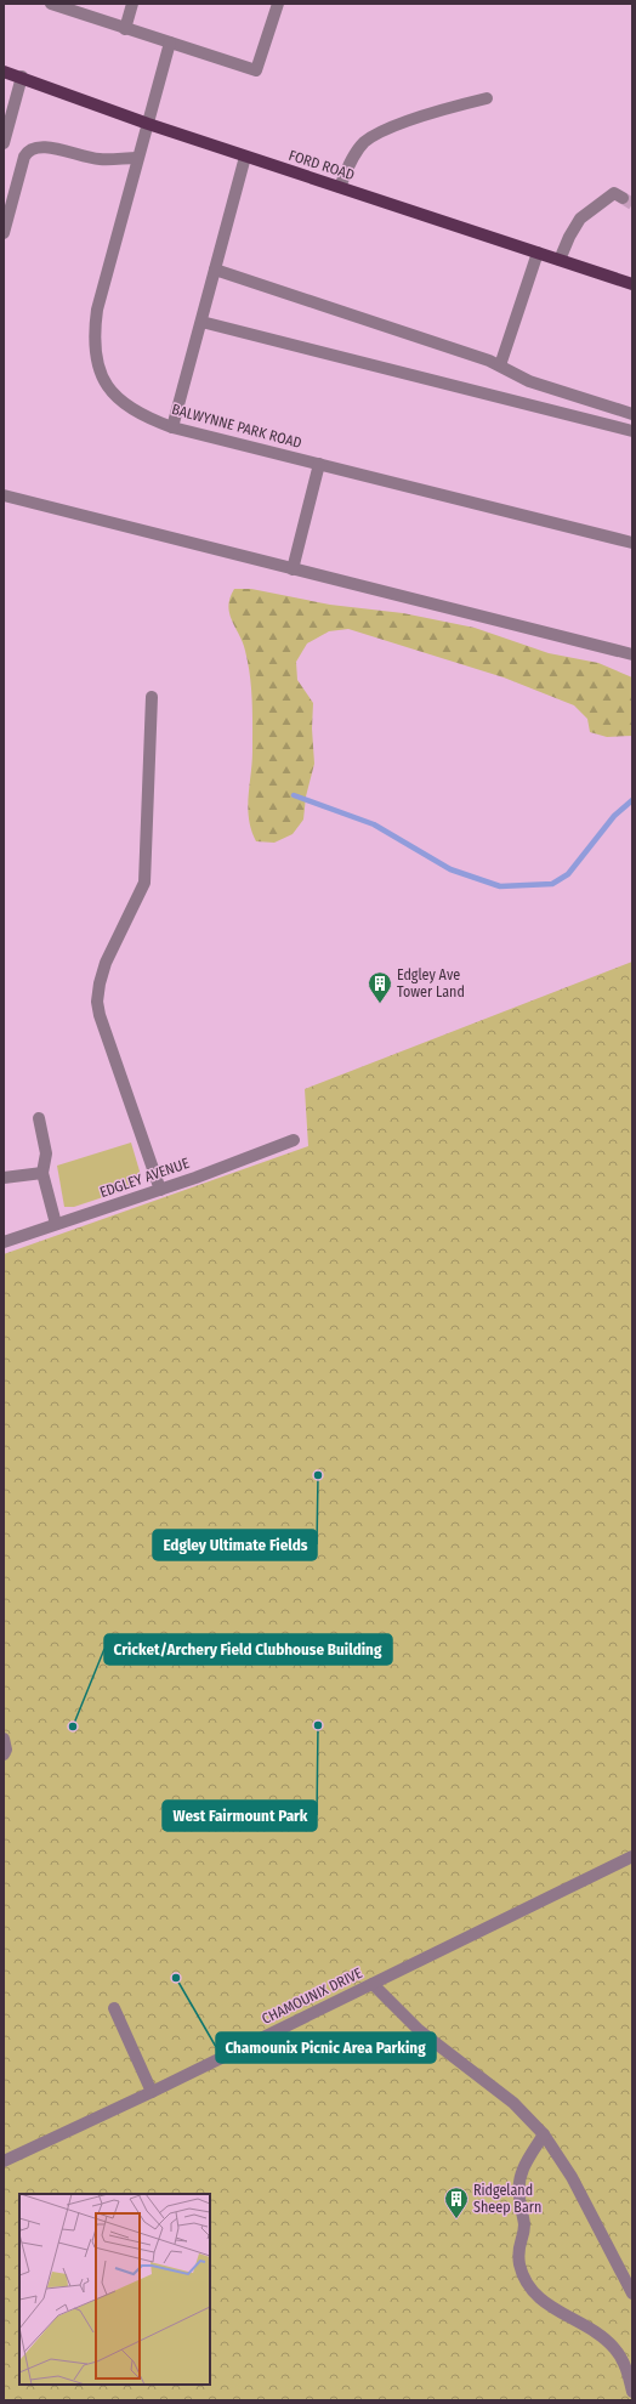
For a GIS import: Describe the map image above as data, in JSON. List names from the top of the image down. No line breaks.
{"streets":{"main road":["FORD ROAD"],"street":["BALWYNNE PARK ROAD","EDGLEY AVENUE","CHAMOUNIX DRIVE"]},"crossings":[["FORD ROAD","BALWYNNE PARK ROAD"]],"places":{"building":["Edgley Ave Tower Land","Ridgeland Sheep Barn"],"other":["Edgley Ultimate Fields","West Fairmount Park","Cricket/Archery Field Clubhouse Building","Chamounix Picnic Area Parking"]}}
